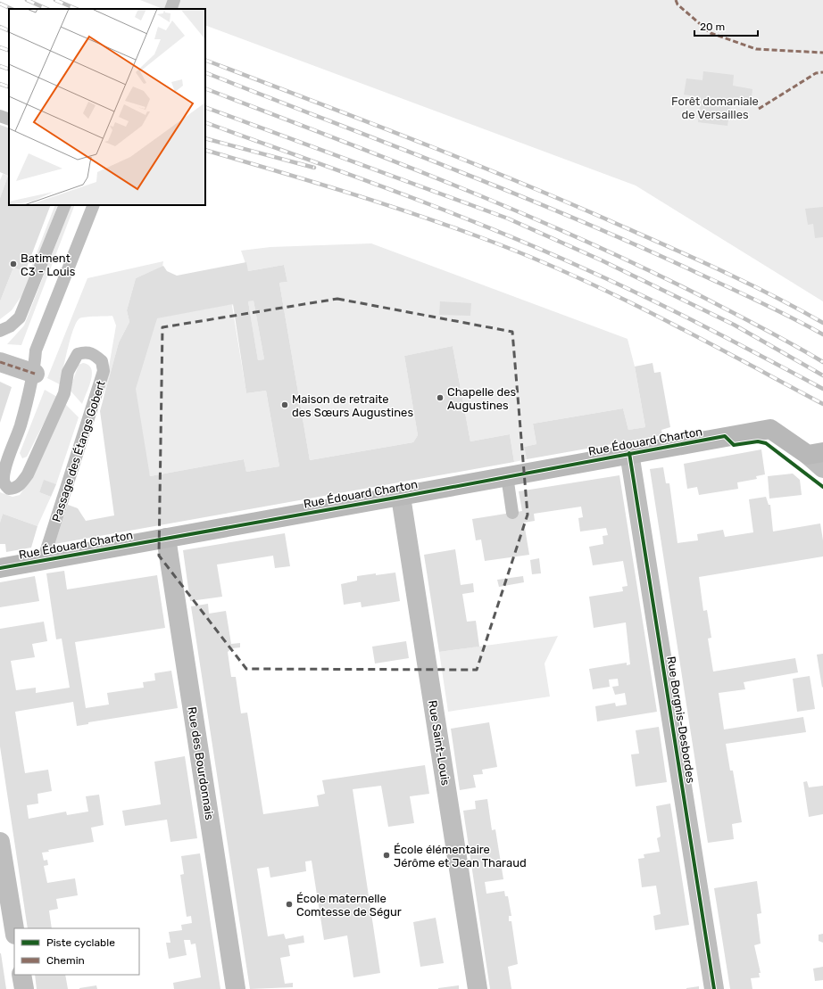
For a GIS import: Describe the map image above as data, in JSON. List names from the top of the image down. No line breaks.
{"streets":{"street":["Rue Édouard Charton","Rue Borgnis-Desbordes","Rue Saint-Louis","Rue des Bourdonnais"],"lane":["Passage des Étangs Gobert"]},"crossings":[["Rue Édouard Charton","Passage des Étangs Gobert"],["Rue Édouard Charton","Rue Borgnis-Desbordes"],["Rue Édouard Charton","Rue Saint-Louis"],["Rue Édouard Charton","Rue des Bourdonnais"]],"parks":["Forêt domaniale de Versailles"],"places":["Batiment C3 - Louis","Chapelle des Augustines","Maison de retraite des Sœurs Augustines","École élémentaire Jérôme et Jean Tharaud","École maternelle Comtesse de Ségur"],"legend":["Piste cyclable","Chemin"],"scale_bar":"20 m"}
